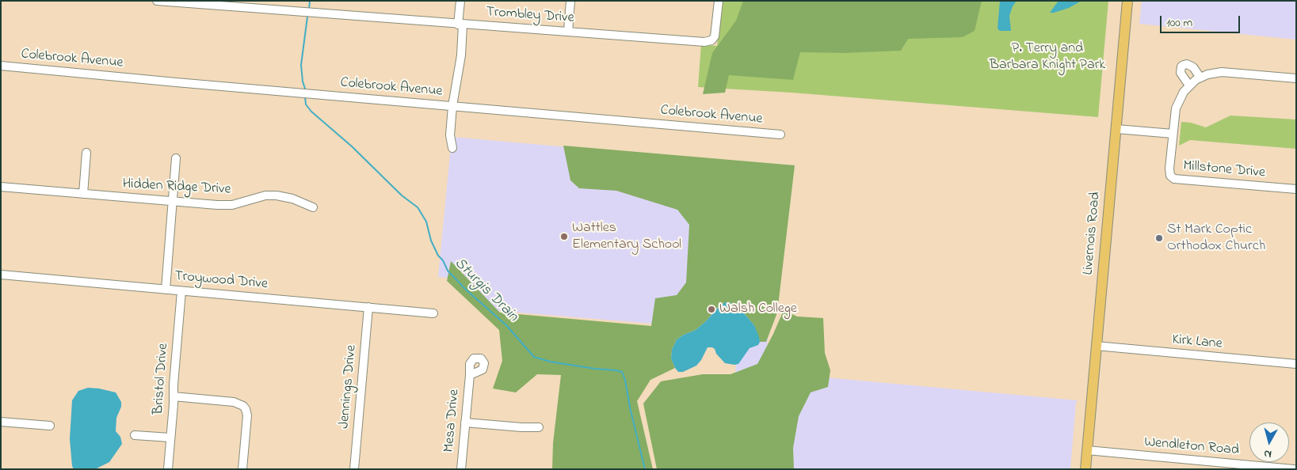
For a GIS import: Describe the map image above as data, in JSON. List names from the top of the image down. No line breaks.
{"streets":{"main road":["Livernois Road"],"street":["Trombley Drive","Colebrook Avenue","Millstone Drive","Hidden Ridge Drive","Troywood Drive","Kirk Lane","Bristol Drive","Jennings Drive","Mesa Drive","Wendleton Road"]},"crossings":[["Livernois Road","Kirk Lane"],["Livernois Road","Wendleton Road"],["Troywood Drive","Bristol Drive"],["Troywood Drive","Jennings Drive"]],"water":["Sturgis Drain"],"parks":["P. Terry and Barbara Knight Park"],"places":["Wattles Elementary School","St Mark Coptic Orthodox Church","Walsh College"],"scale_bar":"100 m","north":"bottom"}
